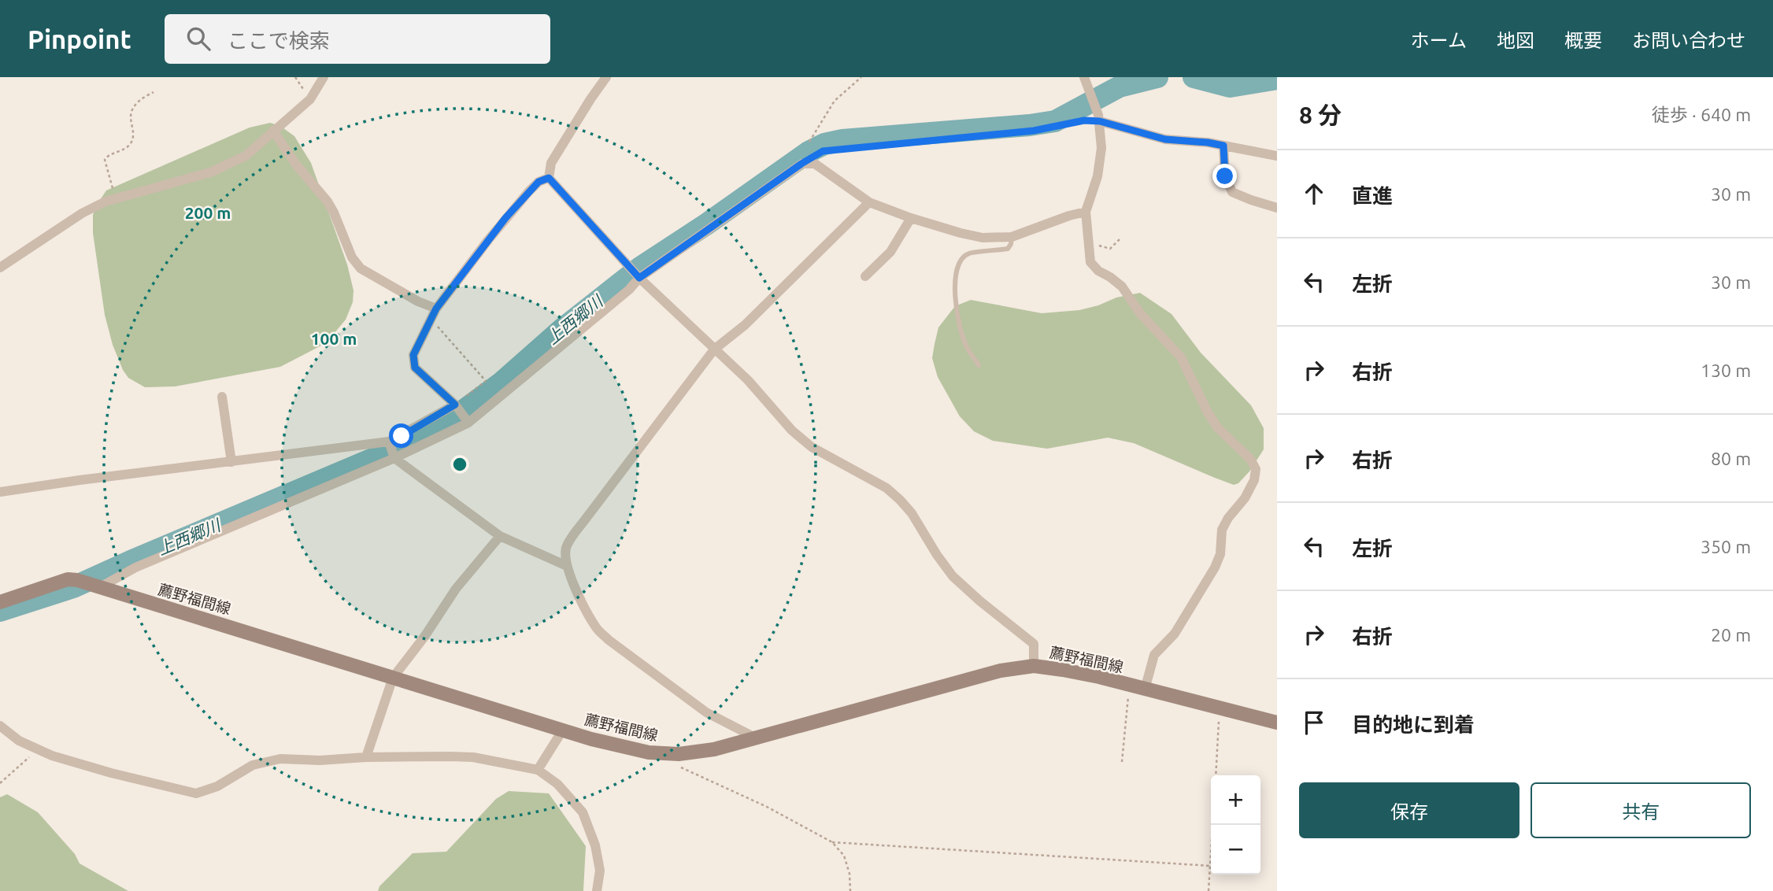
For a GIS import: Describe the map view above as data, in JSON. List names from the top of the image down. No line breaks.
{"streets":{"main road":["薦野福間線"]},"water":["上西郷川"],"page":{"header":"Pinpoint","search":"ここで検索","nav":["ホーム","地図","概要","お問い合わせ"],"heading":["8 分","徒歩 · 640 m"],"list":[["直進","30 m"],["左折","30 m"],["右折","130 m"],["右折","80 m"],["左折","350 m"],["右折","20 m"],"目的地に到着"],"buttons":["保存","共有"],"map_buttons":["+","−"]},"rings":["200 m","100 m"]}
